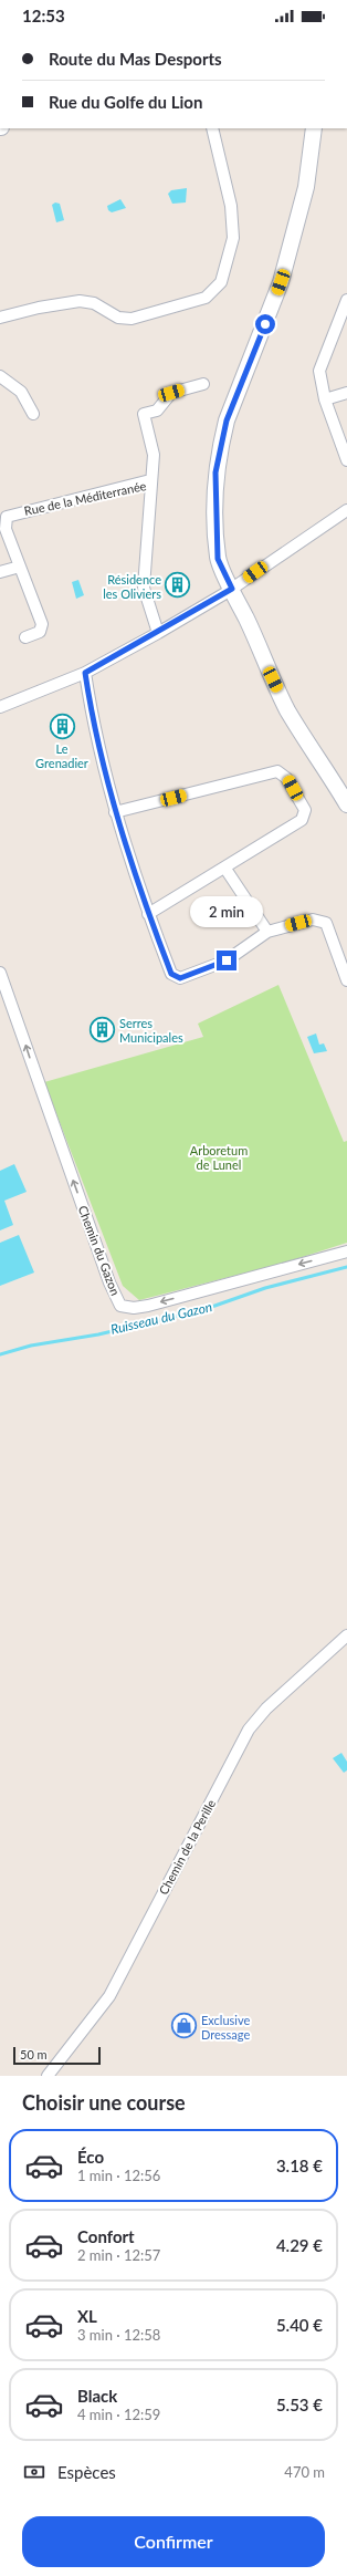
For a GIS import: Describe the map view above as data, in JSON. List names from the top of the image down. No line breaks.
{"streets":{"street":["Rue de la Méditerranée","Chemin du Gazon","Chemin de la Perille"]},"water":["Ruisseau du Gazon"],"parks":["Arboretum de Lunel"],"places":{"building":["Résidence les Oliviers","Le Grenadier","Serres Municipales"],"shop":["Exclusive Dressage"]},"scale_bar":"50 m","page":{"status":"12:53","banner":["Route du Mas Desports","Rue du Golfe du Lion"],"bubble":"2 min","scale":"50 m","heading":"Choisir une course","list":[{"name":"Éco","note":"1 min · 12:56","value":"3.18 €"},{"name":"Confort","note":"2 min · 12:57","value":"4.29 €"},{"name":"XL","note":"3 min · 12:58","value":"5.40 €"},{"name":"Black","note":"4 min · 12:59","value":"5.53 €"}],"pay":["Espèces","470 m"],"buttons":"Confirmer"}}
